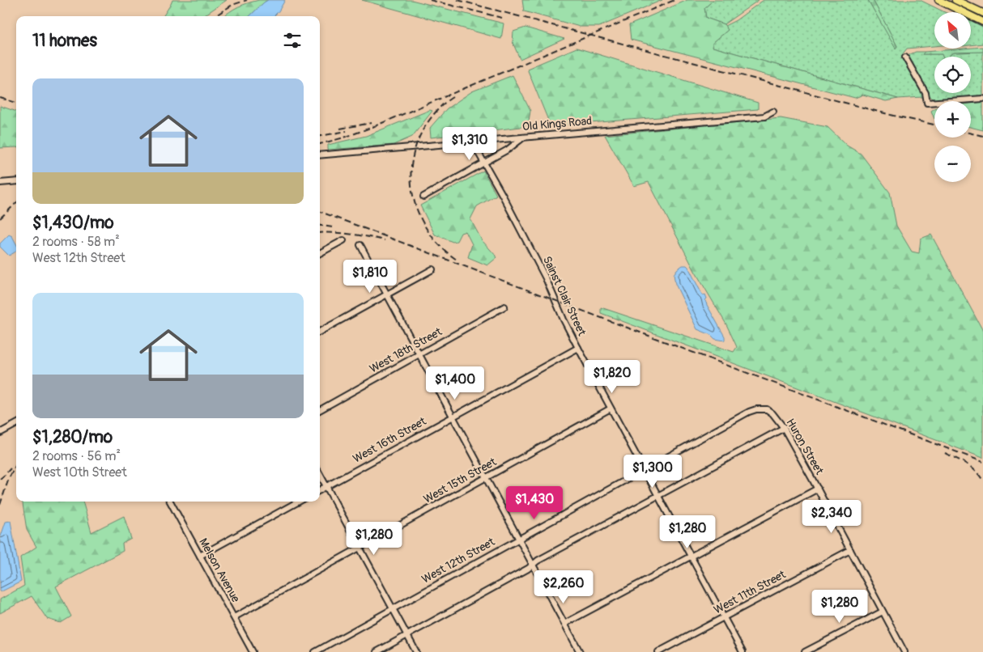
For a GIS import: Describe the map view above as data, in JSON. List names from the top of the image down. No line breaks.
{"streets":{"street":["Old Kings Road","Sainst Clair Street","West 18th Street","West 16th Street","Huron Street","West 15th Street","West 12th Street","Melson Avenue","West 11th Street"]},"crossings":[["Old Kings Road","Sainst Clair Street"],["Sainst Clair Street","West 16th Street"],["Sainst Clair Street","West 15th Street"],["Sainst Clair Street","West 12th Street"],["Sainst Clair Street","West 11th Street"],["Huron Street","West 12th Street"],["Huron Street","West 11th Street"],["West 15th Street","Melson Avenue"]],"north":"top left","page":{"map_buttons":["+","−"],"heading":"11 homes","list":[{"name":"$1,430/mo","note":"2 rooms · 58 m² · West 12th Street"},{"name":"$1,280/mo","note":"2 rooms · 56 m² · West 10th Street"}],"price":["$1,310","$1,810","$1,820","$1,400","$1,300","$1,430","$2,340","$1,280","$1,280","$2,260","$1,280"]}}
